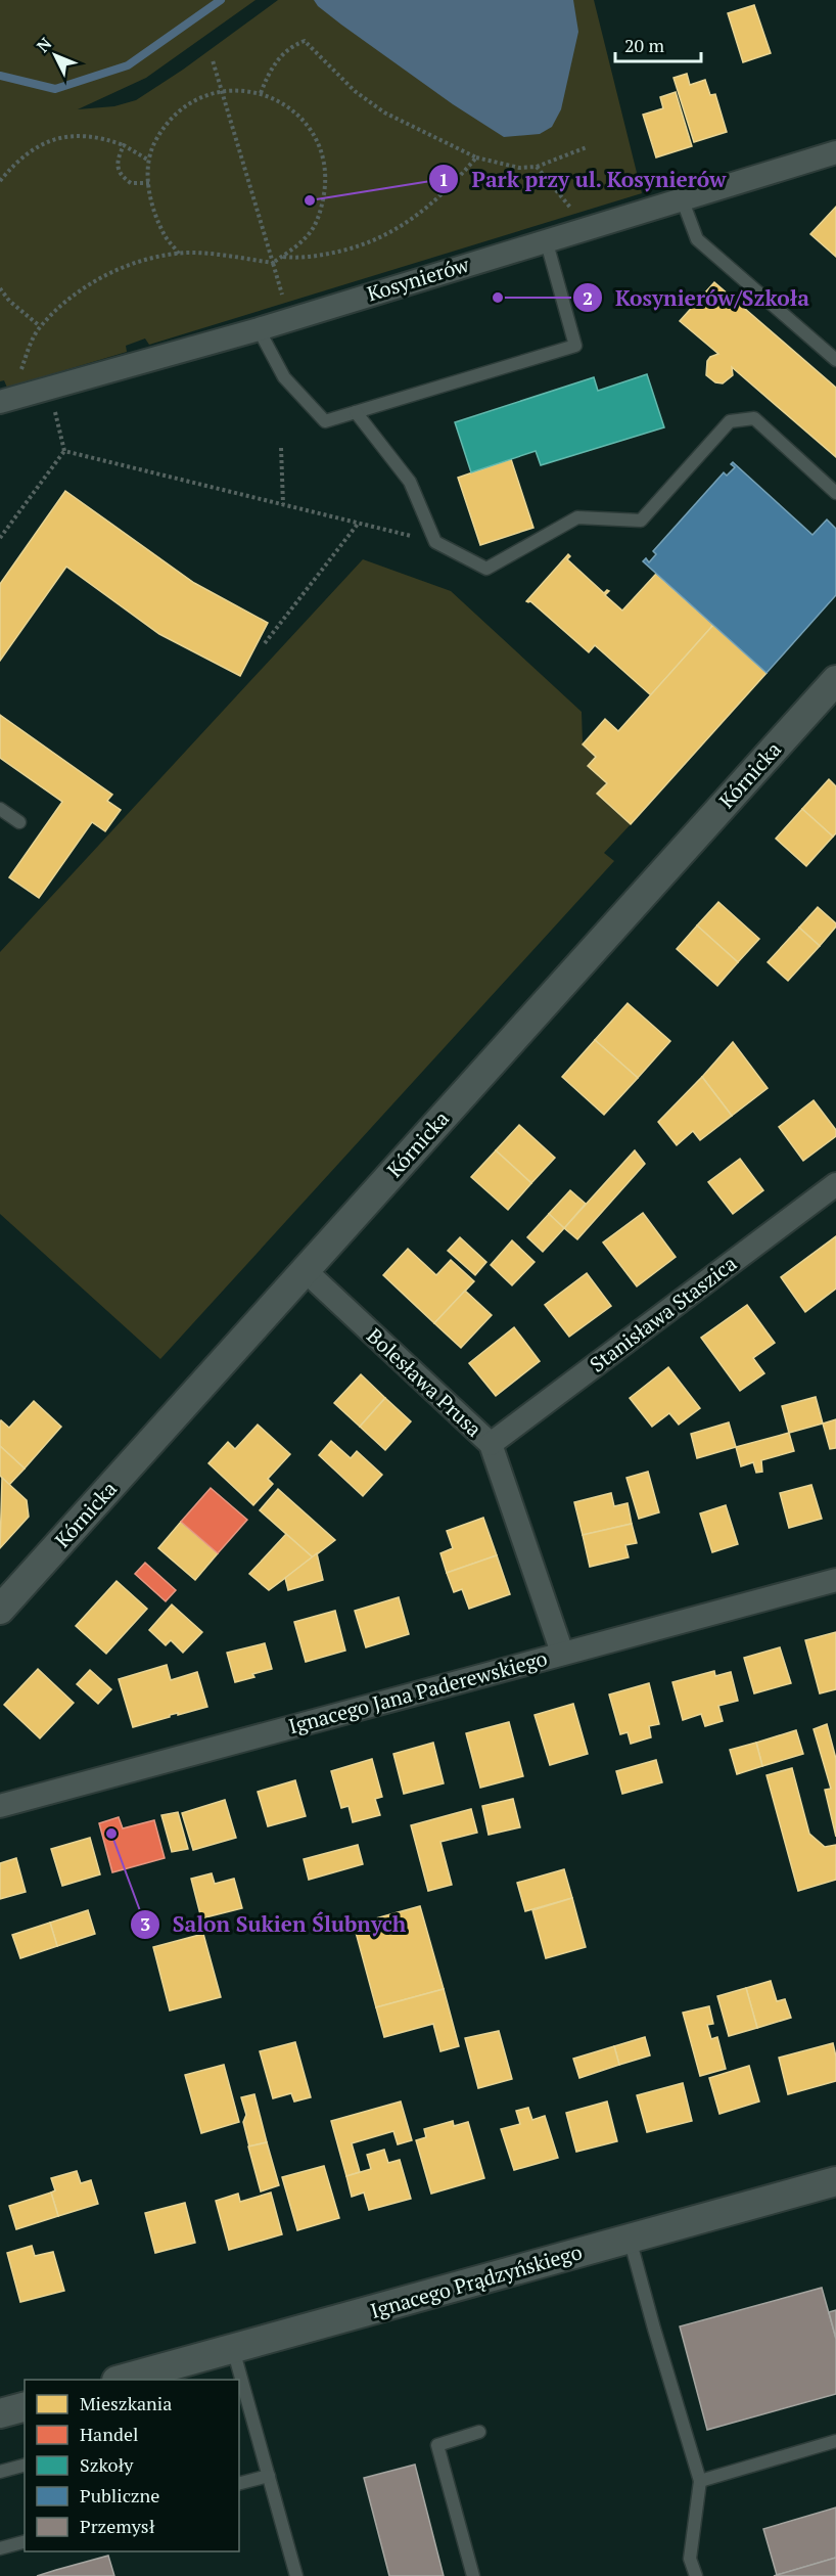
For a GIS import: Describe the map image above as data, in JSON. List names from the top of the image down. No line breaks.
{"streets":{"street":["Kosynierów","Kórnicka","Stanisława Staszica","Bolesława Prusa","Ignacego Jana Paderewskiego","Ignacego Prądzyńskiego"]},"crossings":[["Kórnicka","Bolesława Prusa"],["Stanisława Staszica","Bolesława Prusa"],["Bolesława Prusa","Ignacego Jana Paderewskiego"]],"places":["Park przy ul. Kosynierów","Kosynierów/Szkoła","Salon Sukien Ślubnych"],"legend":["Mieszkania","Handel","Szkoły","Publiczne","Przemysł"],"scale_bar":"20 m","north":"top left"}
